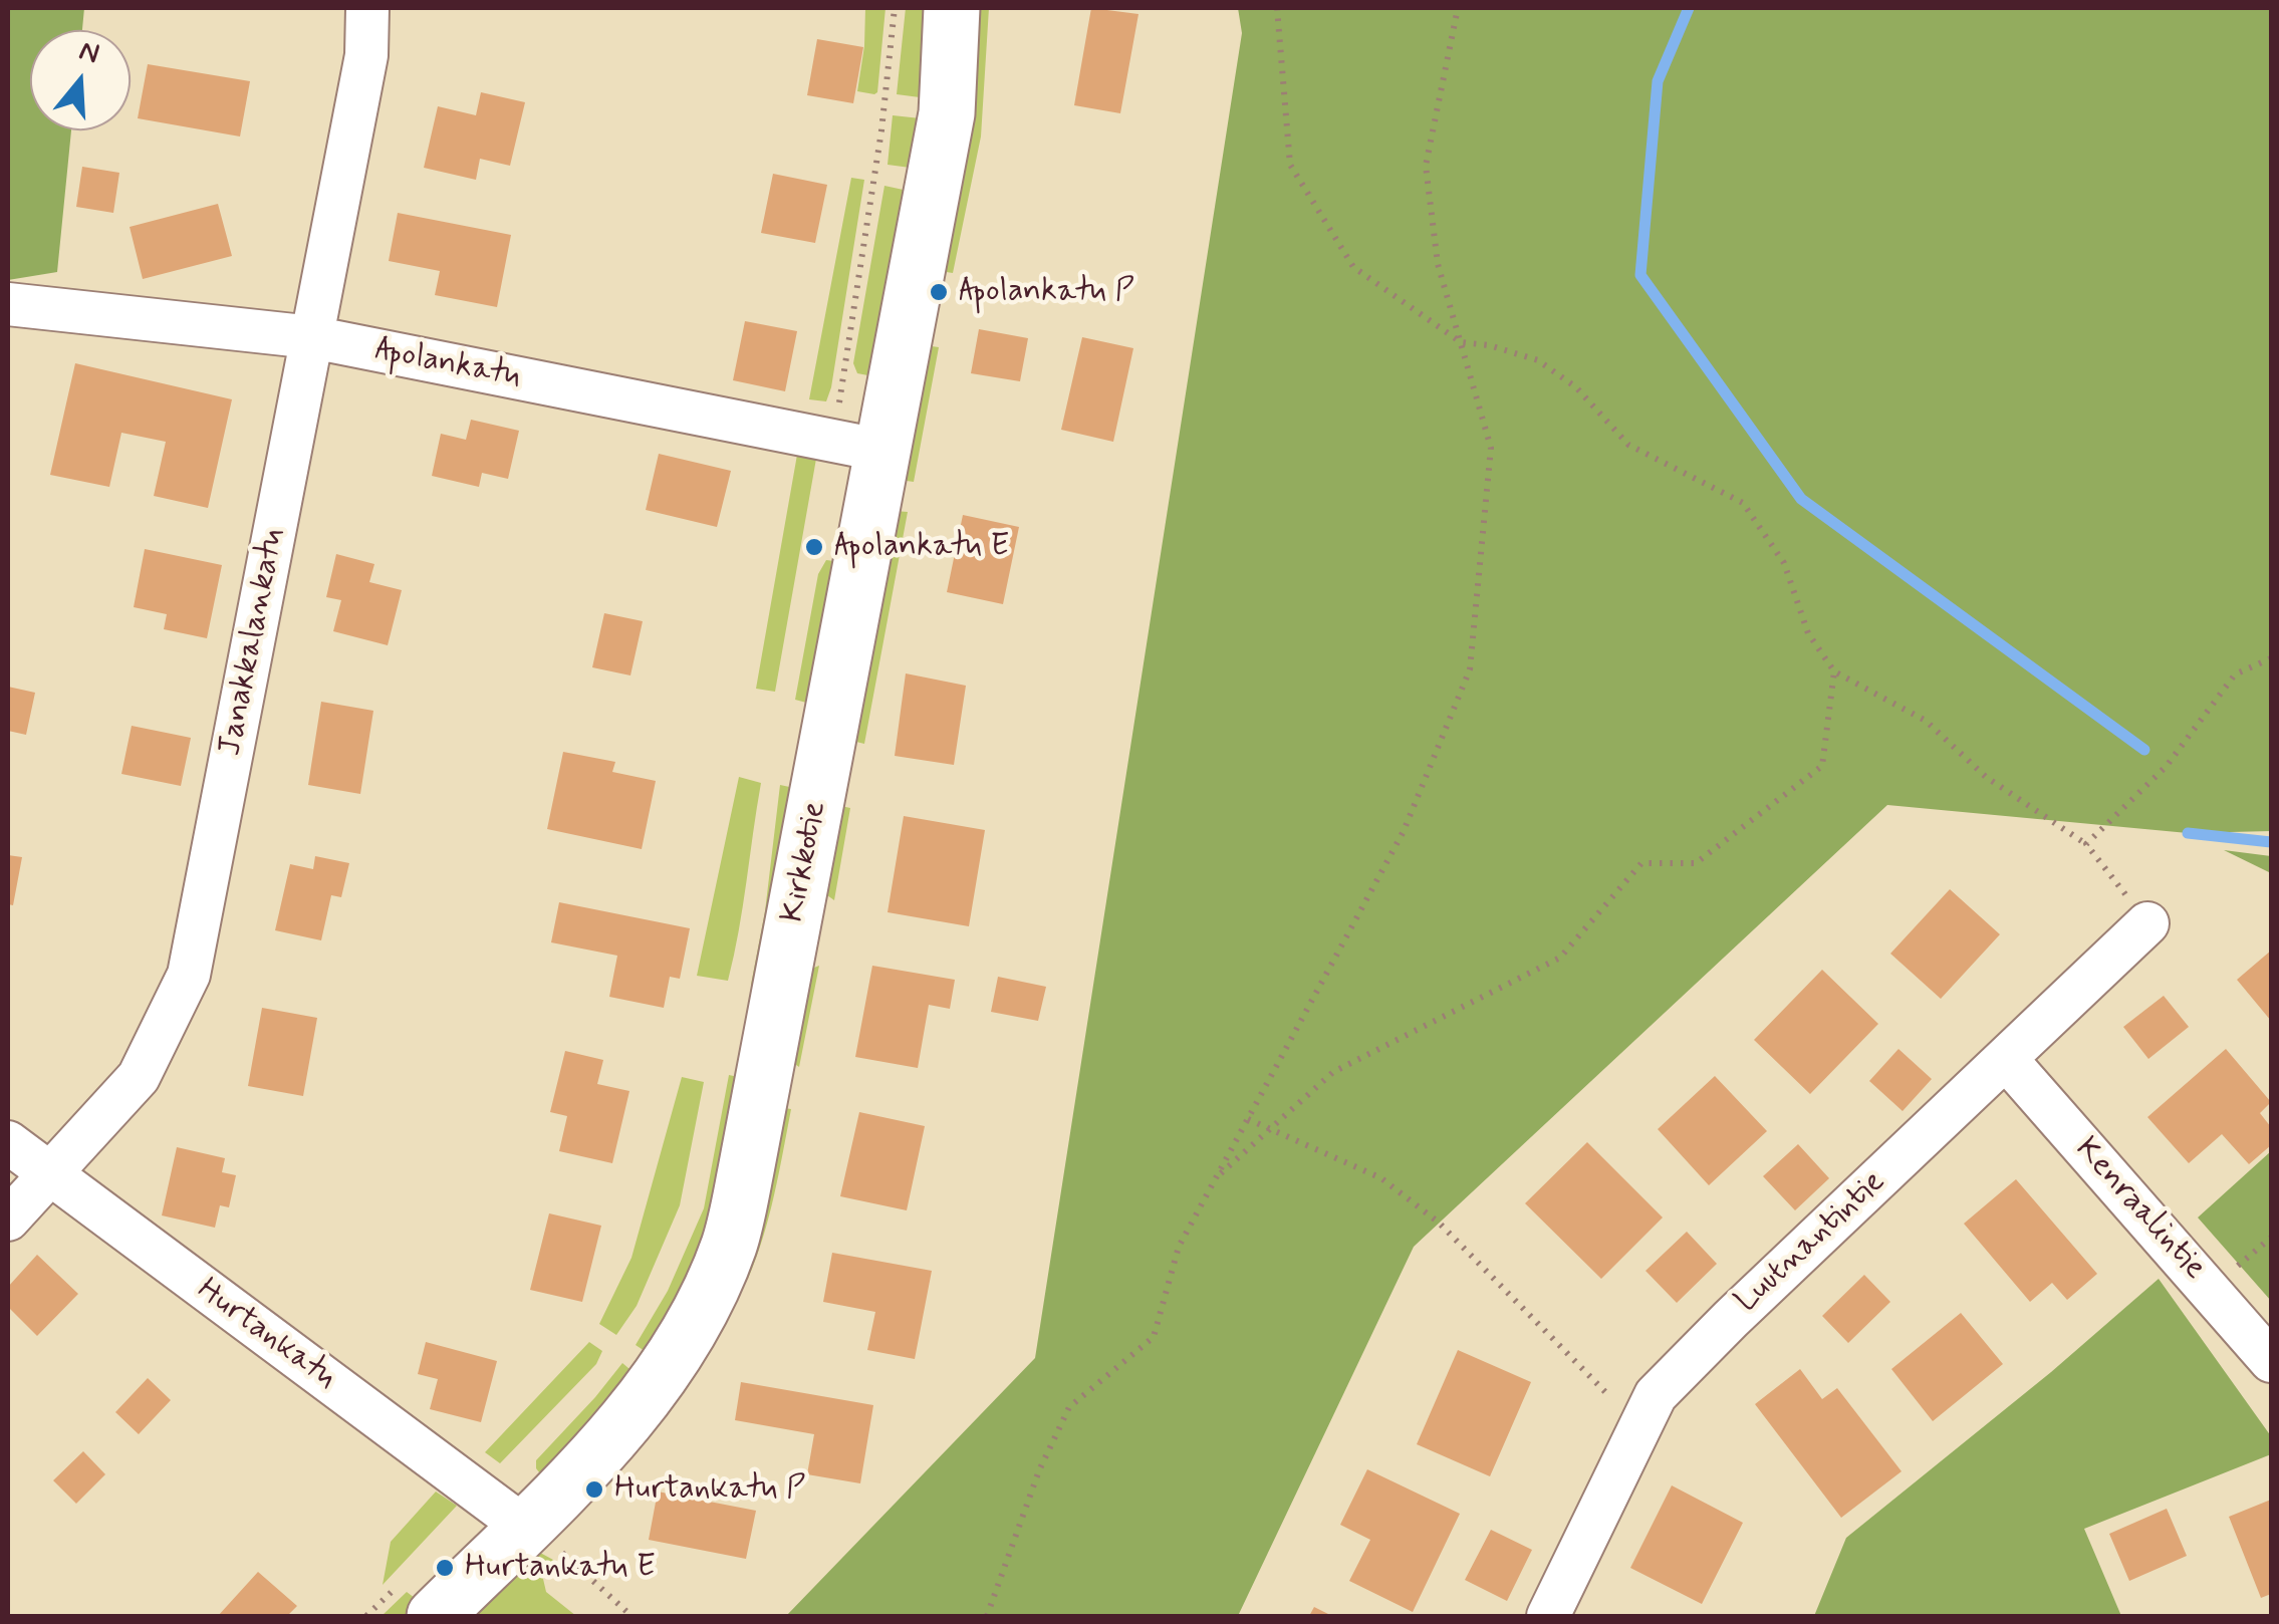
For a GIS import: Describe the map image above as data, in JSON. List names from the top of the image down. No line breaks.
{"streets":{"street":["Apolankatu","Janakkalankatu","Kirkkotie","Kenraalintie","Luutnantintie","Hurtankatu"]},"crossings":[["Apolankatu","Janakkalankatu"],["Apolankatu","Kirkkotie"],["Janakkalankatu","Hurtankatu"],["Kirkkotie","Hurtankatu"],["Kenraalintie","Luutnantintie"]],"places":["Apolankatu P","Apolankatu E","Hurtankatu P","Hurtankatu E"],"north":"top"}
